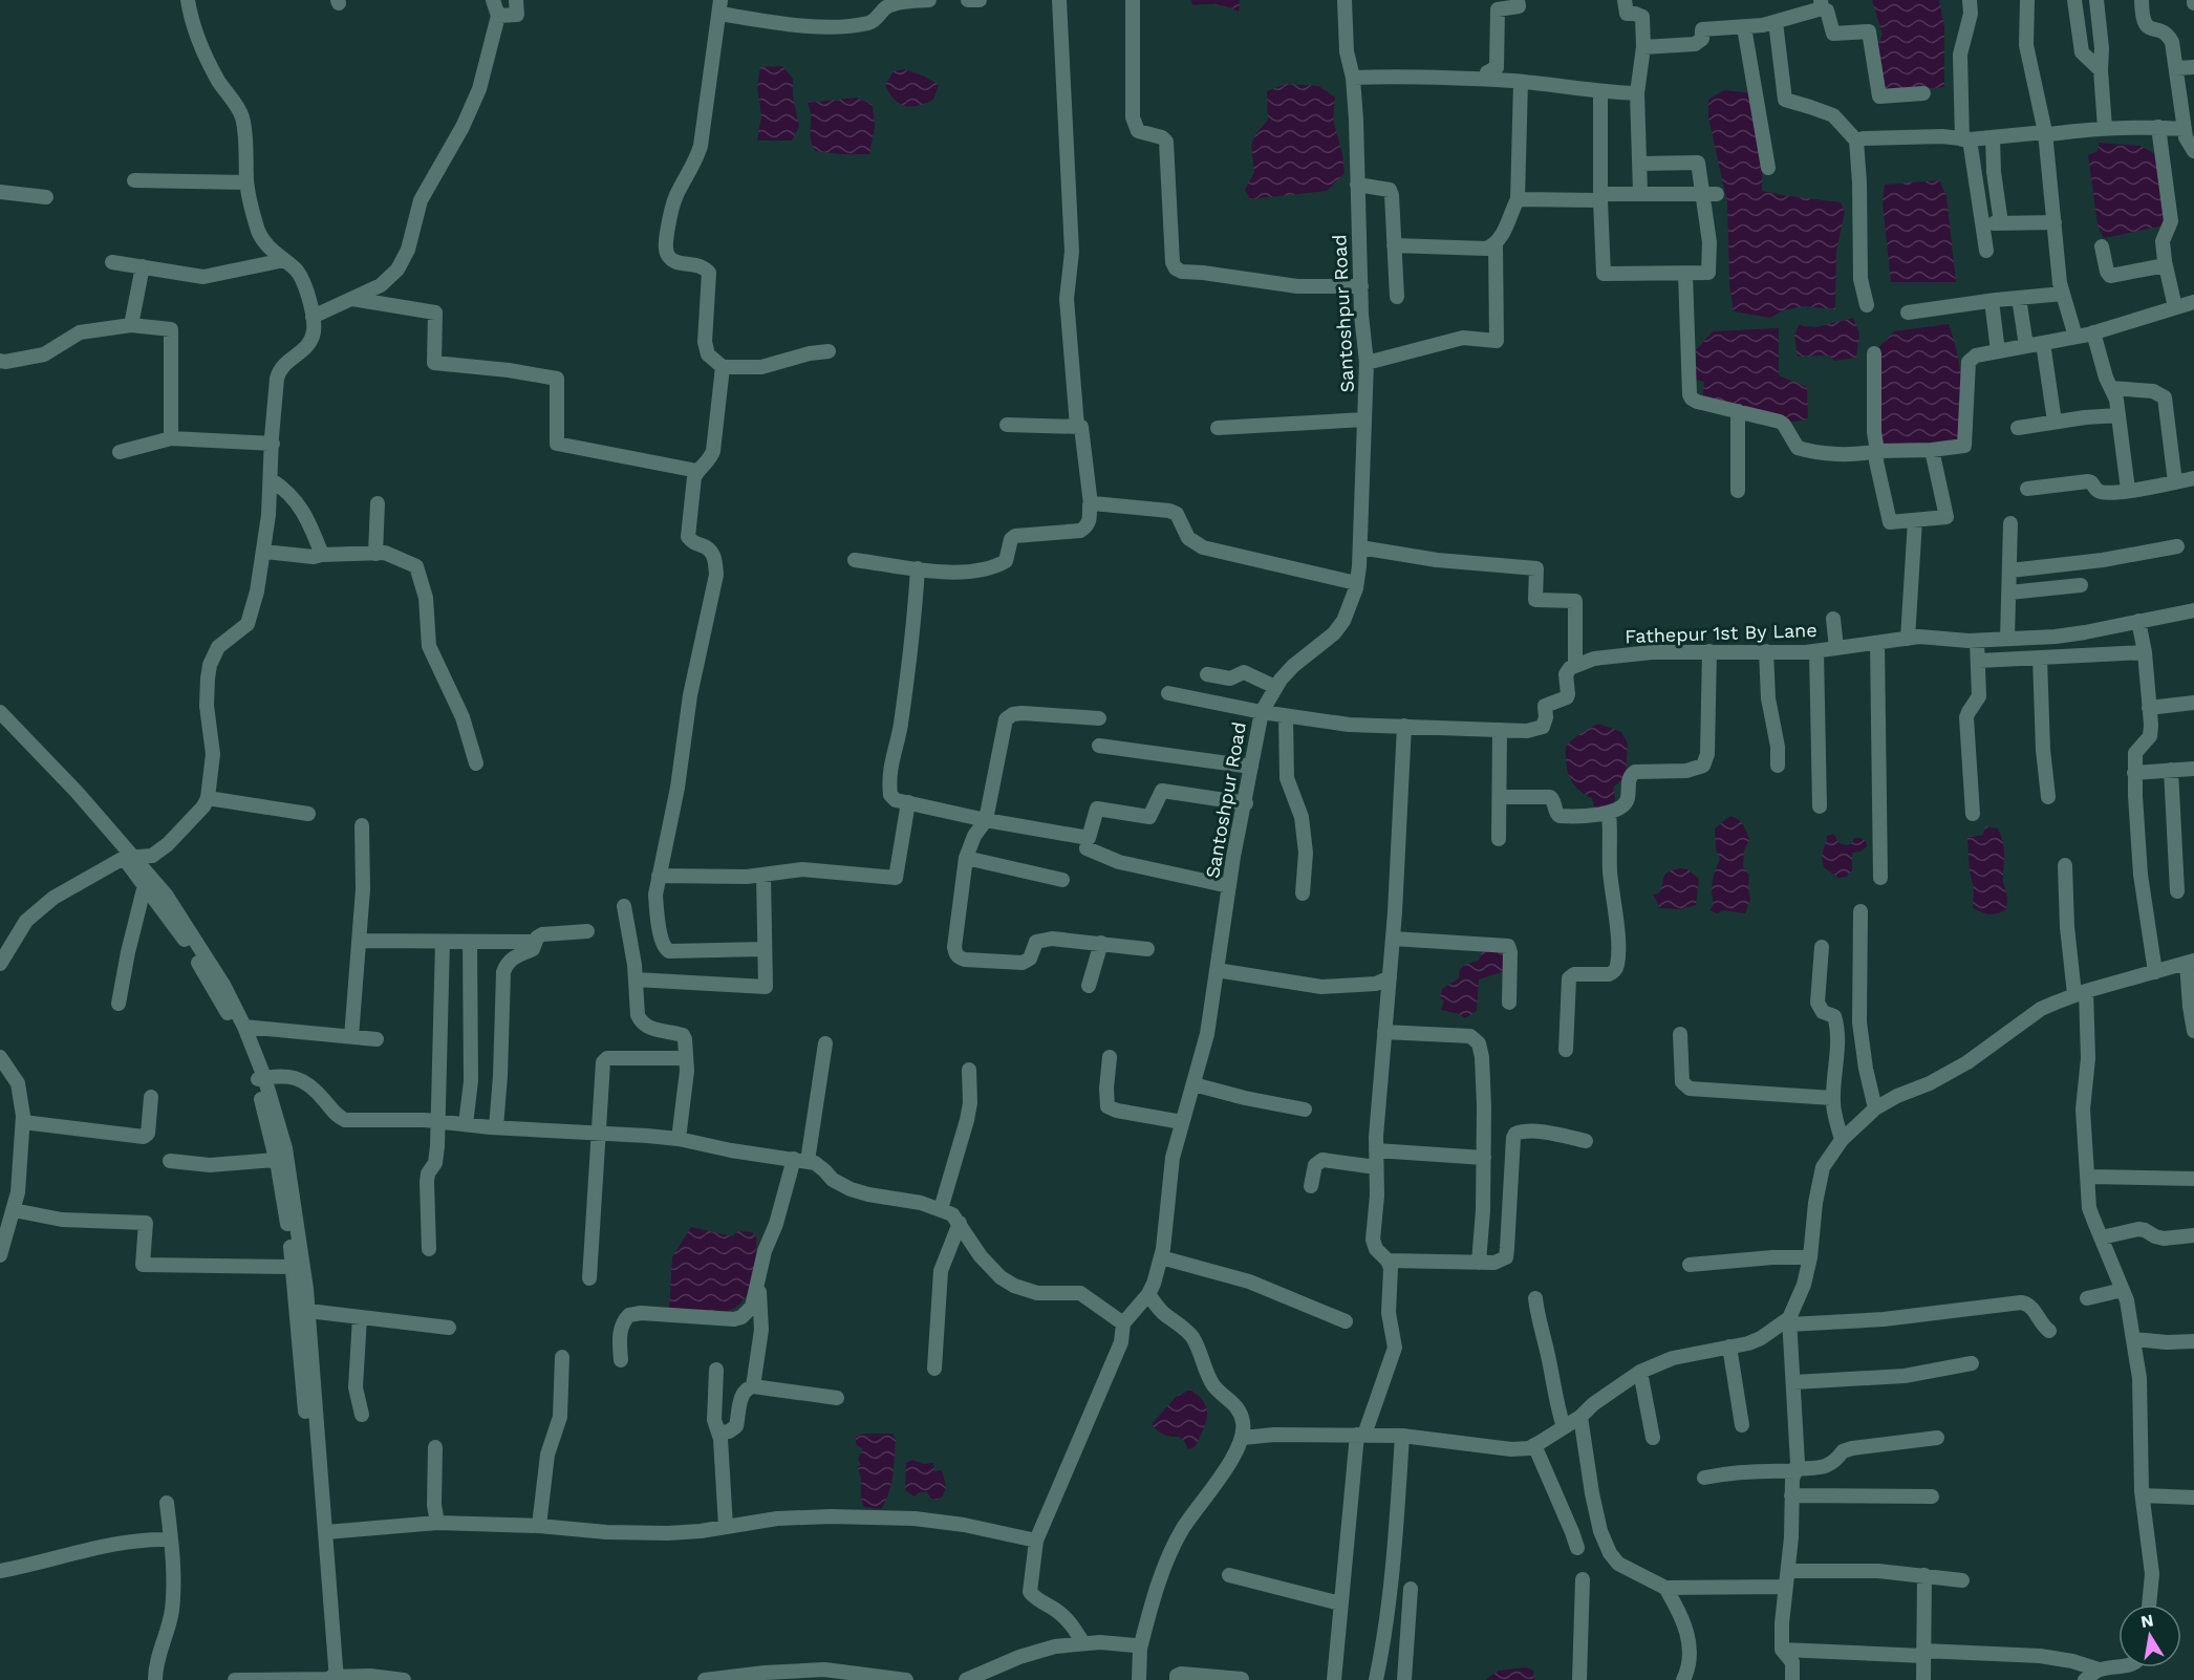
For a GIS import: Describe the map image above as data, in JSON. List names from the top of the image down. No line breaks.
{"streets":{"street":["Santoshpur Road","Fathepur 1st By Lane"]},"north":"top"}
